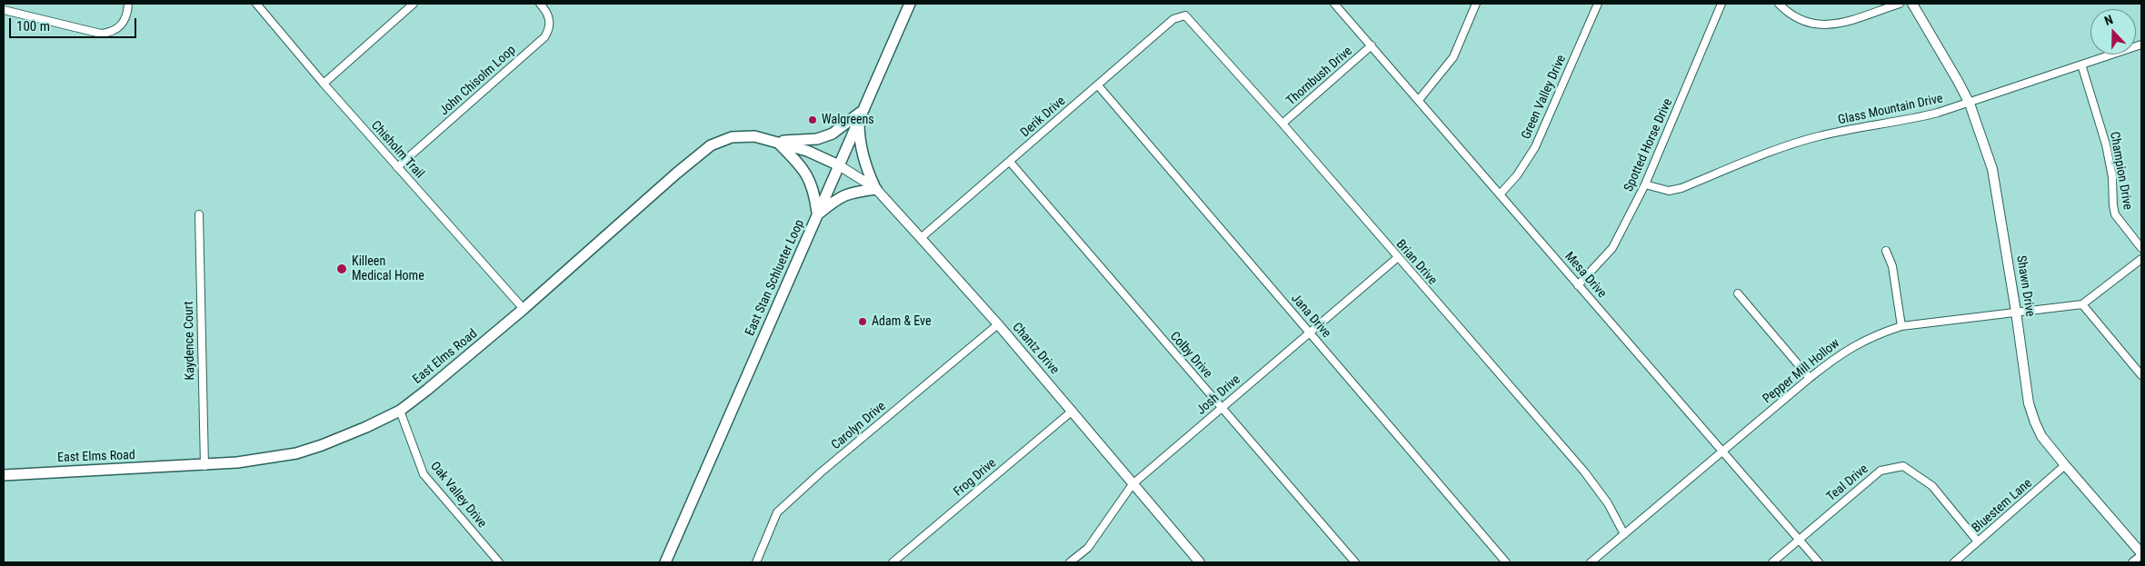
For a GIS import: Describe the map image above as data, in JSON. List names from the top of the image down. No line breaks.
{"streets":{"main road":["East Stan Schlueter Loop","East Elms Road"],"street":["Thornbush Drive","John Chisolm Loop","Green Valley Drive","Glass Mountain Drive","Derik Drive","Spotted Horse Drive","Chisholm Trail","Champion Drive","Brian Drive","Mesa Drive","Shawn Drive","Jana Drive","Kaydence Court","Chantz Drive","Colby Drive","Pepper Mill Hollow","Josh Drive","Carolyn Drive","Frog Drive","Teal Drive","Oak Valley Drive","Bluestem Lane"]},"crossings":[["Thornbush Drive","Brian Drive"],["Thornbush Drive","Mesa Drive"],["John Chisolm Loop","Chisholm Trail"],["Green Valley Drive","Mesa Drive"],["Glass Mountain Drive","Spotted Horse Drive"],["Glass Mountain Drive","Champion Drive"],["Glass Mountain Drive","Shawn Drive"],["Derik Drive","Brian Drive"],["Derik Drive","Jana Drive"],["Derik Drive","Chantz Drive"],["Derik Drive","Colby Drive"],["Spotted Horse Drive","Mesa Drive"],["Chisholm Trail","East Elms Road"],["Brian Drive","Pepper Mill Hollow"],["Brian Drive","Josh Drive"],["Mesa Drive","Pepper Mill Hollow"],["Mesa Drive","Teal Drive"],["East Stan Schlueter Loop","Chantz Drive"],["East Stan Schlueter Loop","East Elms Road"],["Shawn Drive","Pepper Mill Hollow"],["Shawn Drive","Bluestem Lane"],["Jana Drive","Josh Drive"],["Kaydence Court","East Elms Road"],["Chantz Drive","East Elms Road"],["Chantz Drive","Josh Drive"],["Chantz Drive","Carolyn Drive"],["Chantz Drive","Frog Drive"],["Colby Drive","Josh Drive"],["East Elms Road","Oak Valley Drive"],["Teal Drive","Bluestem Lane"]],"places":["Walgreens","Killeen Medical Home","Adam & Eve"],"scale_bar":"100 m","north":"top"}
